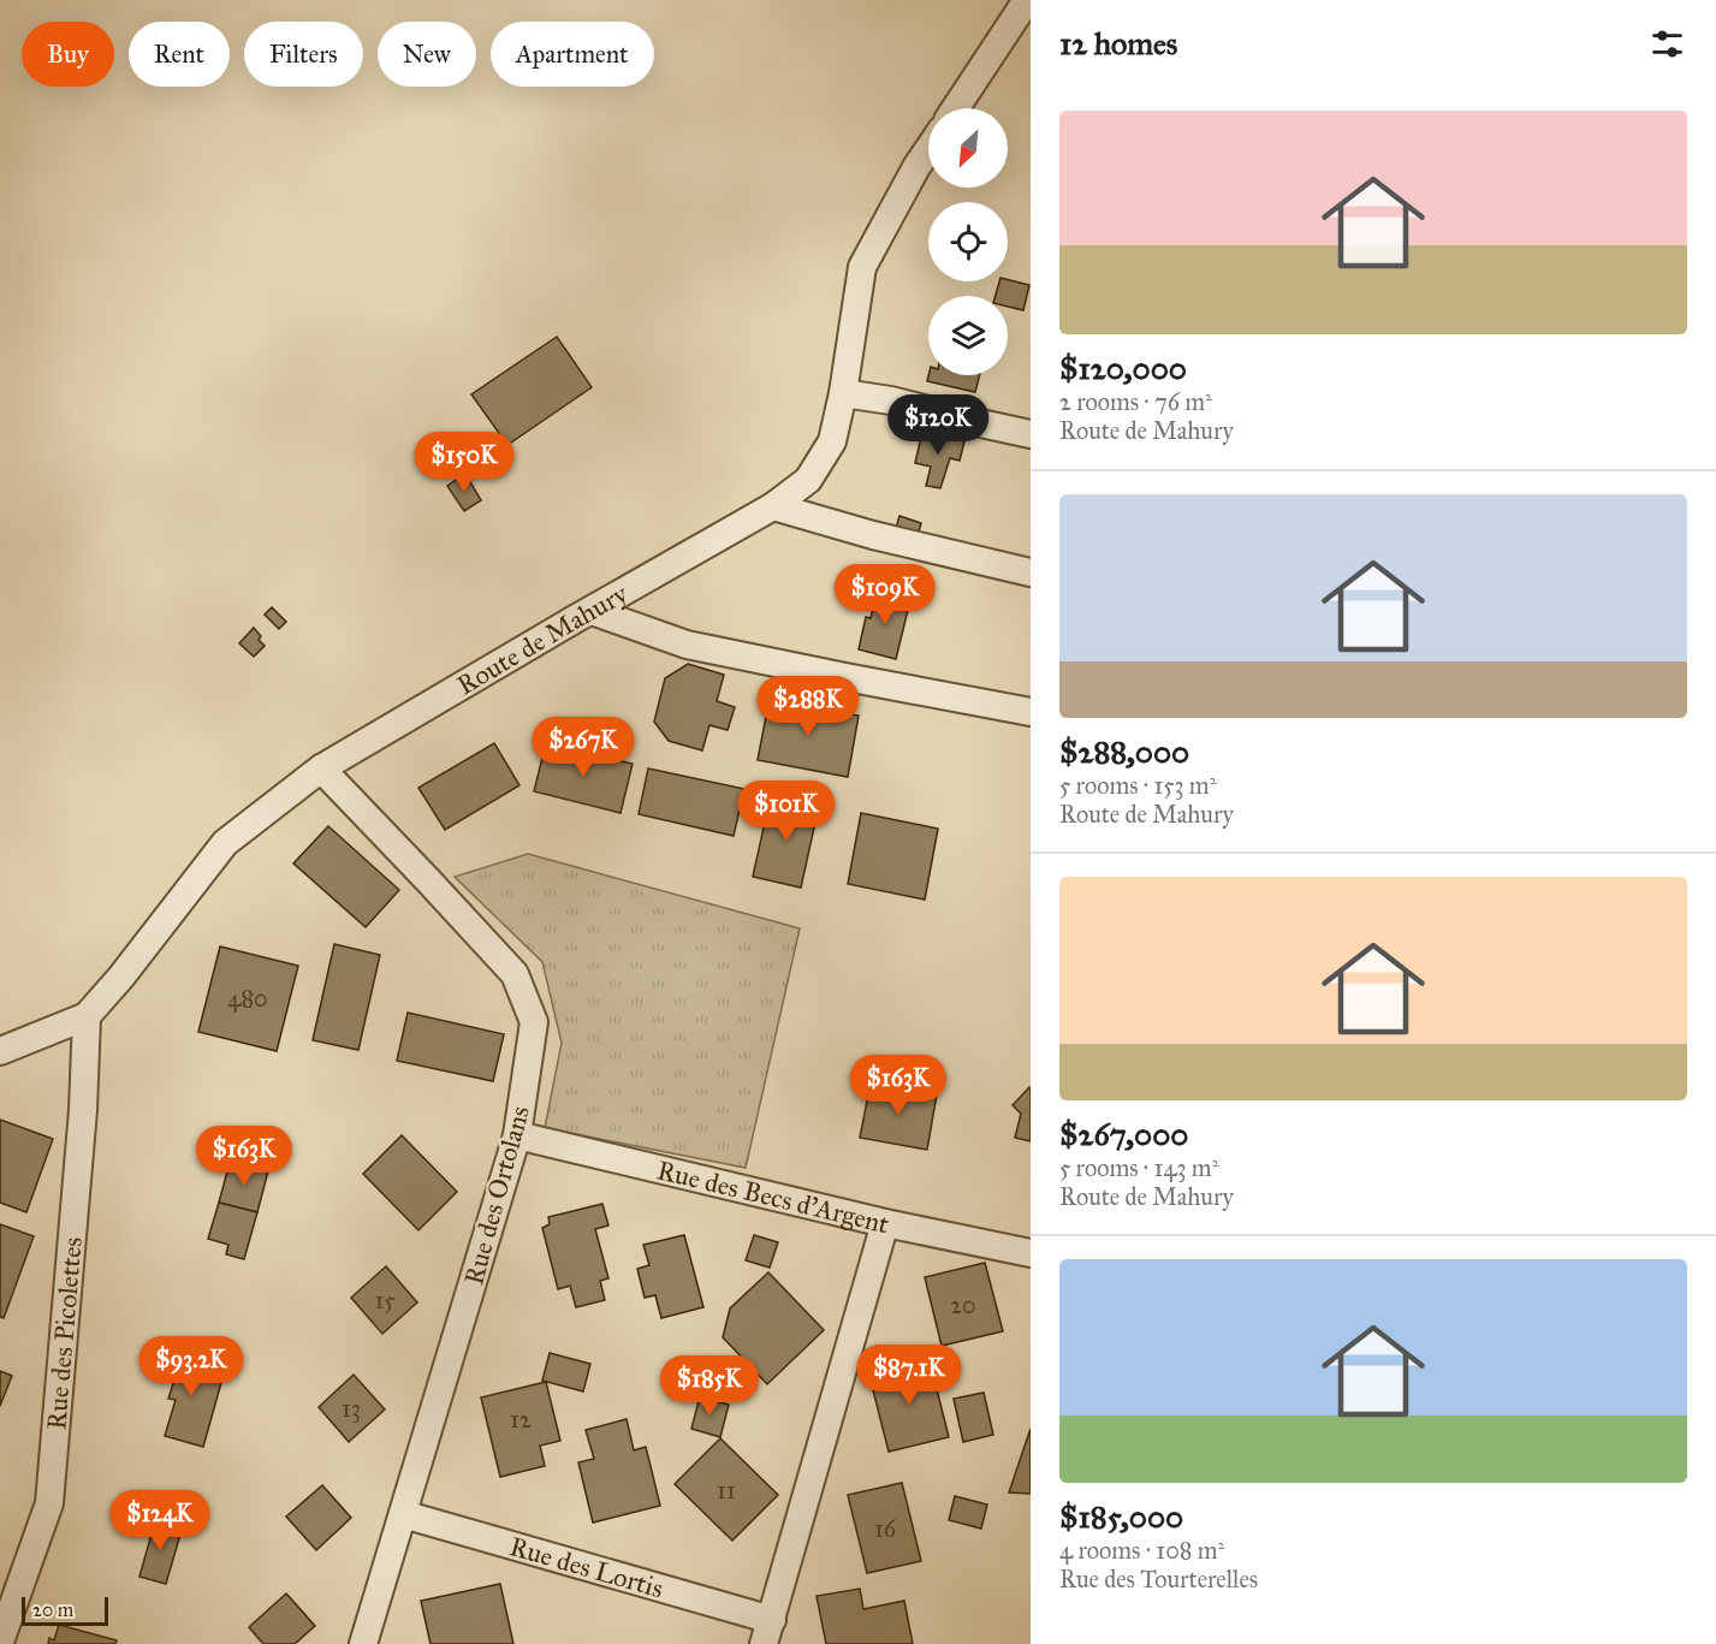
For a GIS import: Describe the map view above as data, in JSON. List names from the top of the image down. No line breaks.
{"streets":{"street":["Route de Mahury","Rue des Ortolans","Rue des Becs d'Argent","Rue des Picolettes","Rue des Lortis"]},"crossings":[["Route de Mahury","Rue des Ortolans"],["Route de Mahury","Rue des Picolettes"],["Rue des Ortolans","Rue des Becs d'Argent"],["Rue des Ortolans","Rue des Lortis"]],"house_numbers":["480","15","20","13","12","11","16"],"scale_bar":"20 m","north":"bottom left","page":{"heading":"12 homes","chip":["Buy","Rent","Filters","New","Apartment"],"list":[{"name":"$120,000","note":"2 rooms · 76 m² · Route de Mahury"},{"name":"$288,000","note":"5 rooms · 153 m² · Route de Mahury"},{"name":"$267,000","note":"5 rooms · 143 m² · Route de Mahury"},{"name":"$185,000","note":"4 rooms · 108 m² · Rue des Tourterelles"}],"price":["$120K","$150K","$109K","$288K","$267K","$101K","$163K","$163K","$93.2K","$87.1K","$185K","$124K"],"scale":"20 m"}}
